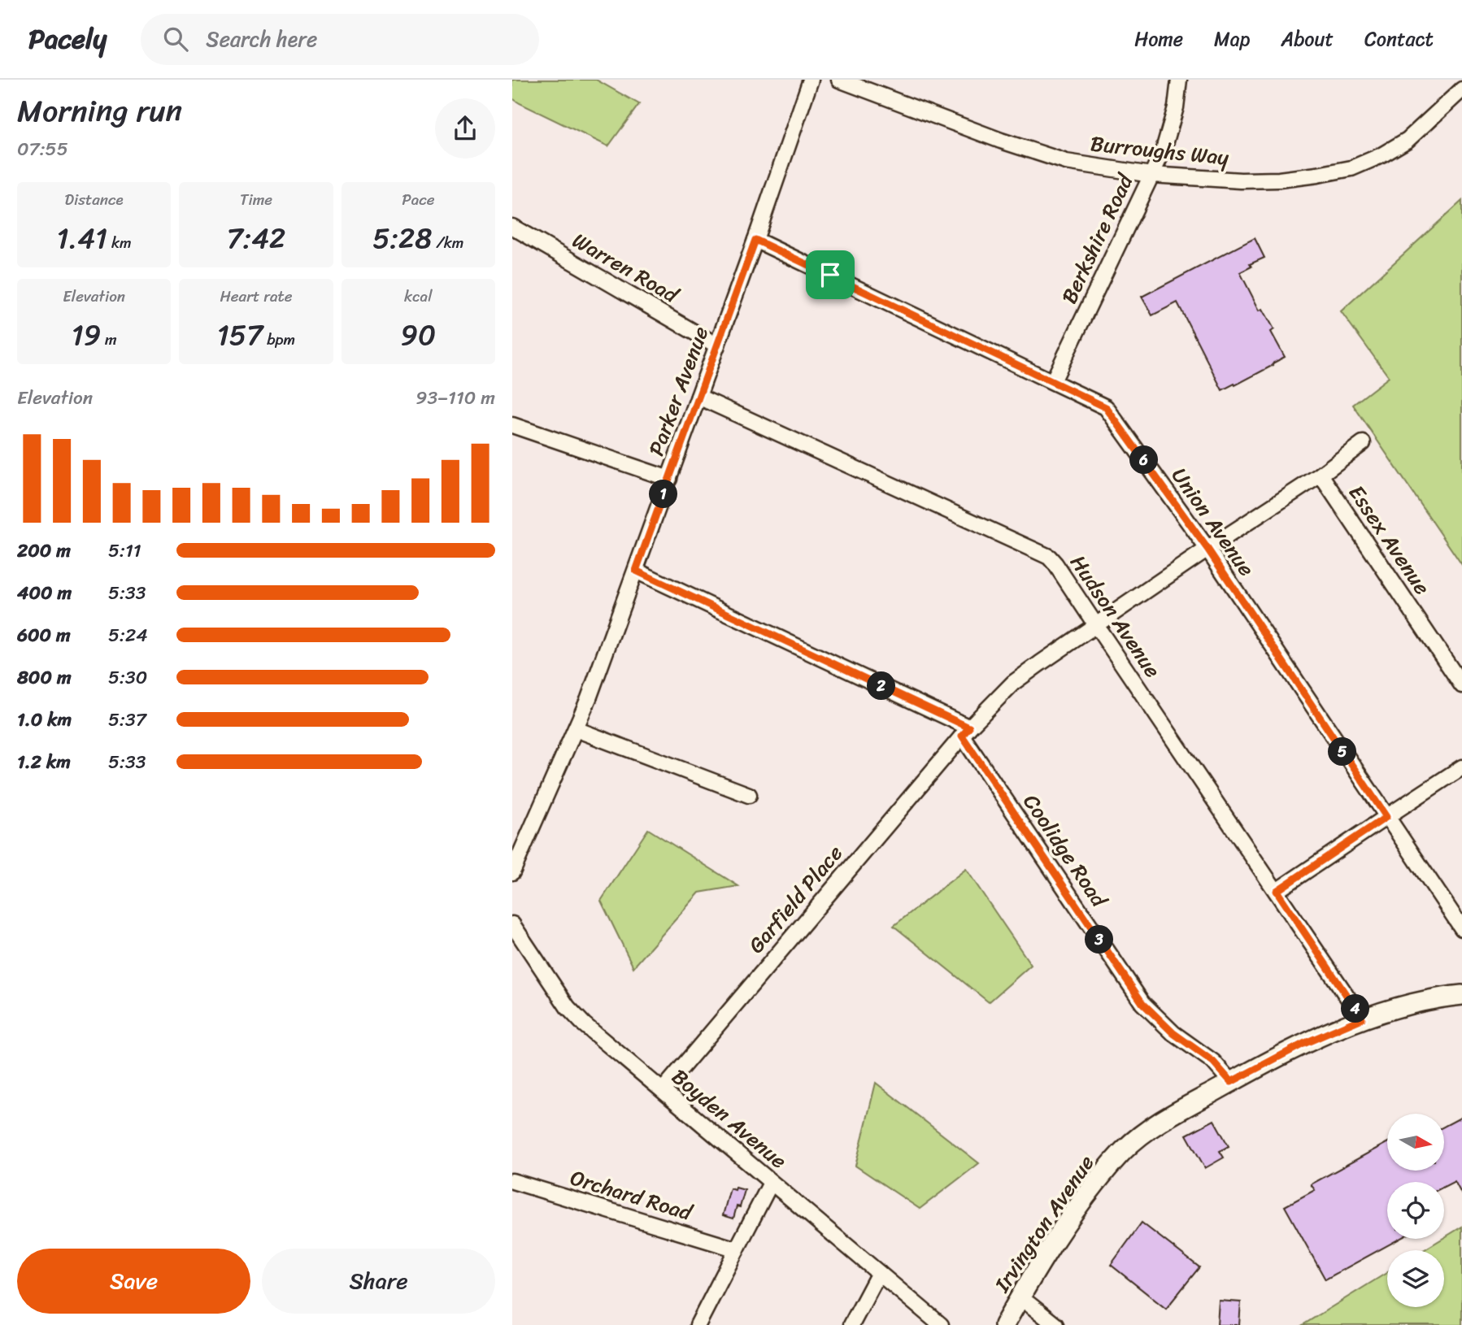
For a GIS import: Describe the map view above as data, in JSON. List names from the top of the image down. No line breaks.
{"streets":{"main road":["Irvington Avenue"],"street":["Burroughs Way","Berkshire Road","Warren Road","Parker Avenue","Union Avenue","Essex Avenue","Hudson Avenue","Coolidge Road","Garfield Place","Boyden Avenue","Orchard Road"]},"crossings":[["Burroughs Way","Berkshire Road"],["Berkshire Road","Union Avenue"],["Warren Road","Parker Avenue"],["Parker Avenue","Union Avenue"],["Parker Avenue","Hudson Avenue"],["Union Avenue","Garfield Place"],["Essex Avenue","Garfield Place"],["Hudson Avenue","Garfield Place"],["Hudson Avenue","Irvington Avenue"],["Coolidge Road","Garfield Place"],["Coolidge Road","Irvington Avenue"],["Garfield Place","Boyden Avenue"]],"north":"right","page":{"header":"Pacely","search":"Search here","nav":["Home","Map","About","Contact"],"heading":["Morning run","07:55"],"stats":[["Distance","1.41 km"],["Time","7:42"],["Pace","5:28 /km"],["Elevation","19 m"],["Heart rate","157 bpm"],["kcal","90"]],"chart":["Elevation","93–110 m"],"pins":["6","1","2","5","3","4"],"list":[{"name":"200 m","note":"5:11"},{"name":"400 m","note":"5:33"},{"name":"600 m","note":"5:24"},{"name":"800 m","note":"5:30"},{"name":"1.0 km","note":"5:37"},{"name":"1.2 km","note":"5:33"}],"buttons":["Save","Share"]}}
